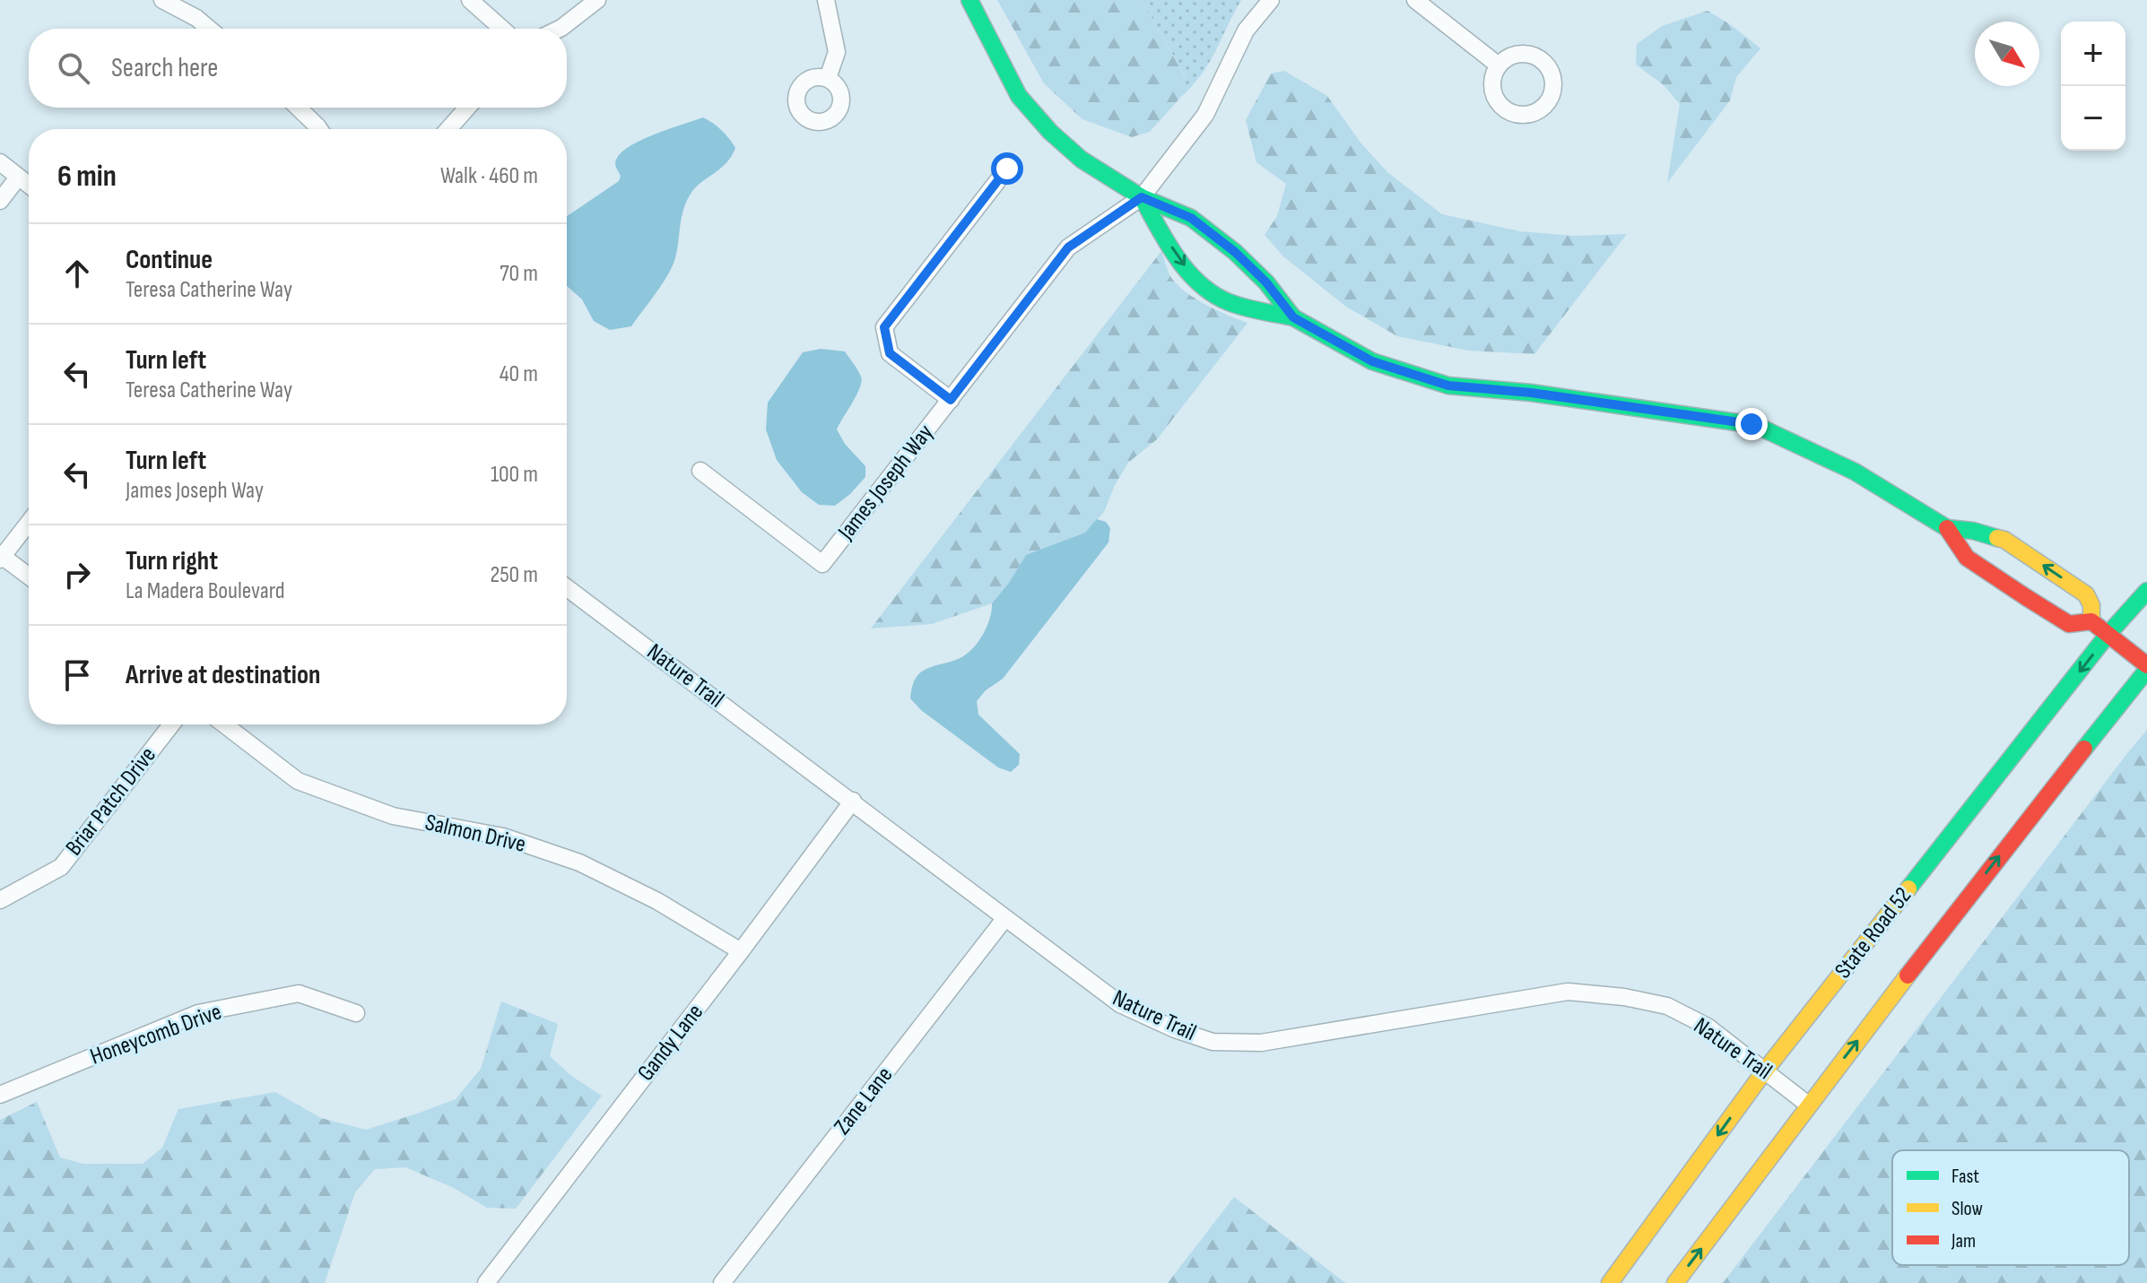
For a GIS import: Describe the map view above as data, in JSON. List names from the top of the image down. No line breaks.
{"streets":{"street":["James Joseph Way","Nature Trail","Briar Patch Drive","Salmon Drive","State Road 52","Honeycomb Drive","Gandy Lane","Zane Lane"]},"crossings":[["Nature Trail","State Road 52"],["Nature Trail","Gandy Lane"],["Nature Trail","Zane Lane"],["Salmon Drive","Gandy Lane"]],"legend":["Fast","Slow","Jam"],"north":"bottom right","page":{"map_buttons":["+","−"],"search":"Search here","heading":["6 min","Walk · 460 m"],"list":[["Continue","Teresa Catherine Way","70 m"],["Turn left","Teresa Catherine Way","40 m"],["Turn left","James Joseph Way","100 m"],["Turn right","La Madera Boulevard","250 m"],"Arrive at destination"]}}
